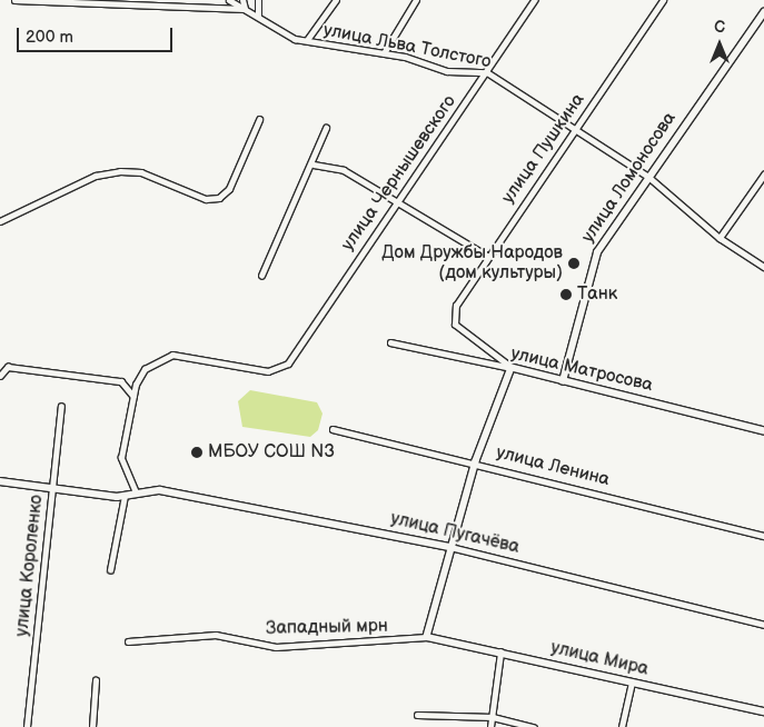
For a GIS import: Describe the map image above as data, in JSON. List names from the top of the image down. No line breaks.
{"streets":{"street":["улица Льва Толстого","улица Пушкина","улица Чернышевского","улица Ломоносова","улица Матросова","улица Ленина","улица Пугачёва","улица Короленко","Западный мрн","улица Мира"]},"crossings":[["улица Льва Толстого","улица Пушкина"],["улица Льва Толстого","улица Чернышевского"],["улица Льва Толстого","улица Ломоносова"],["улица Пушкина","улица Матросова"],["улица Ломоносова","улица Матросова"],["Западный мрн","улица Мира"]],"places":["Дом Дружбы Народов (дом культуры)","Танк","МБОУ СОШ N3"],"scale_bar":"200 m","north":"top"}
